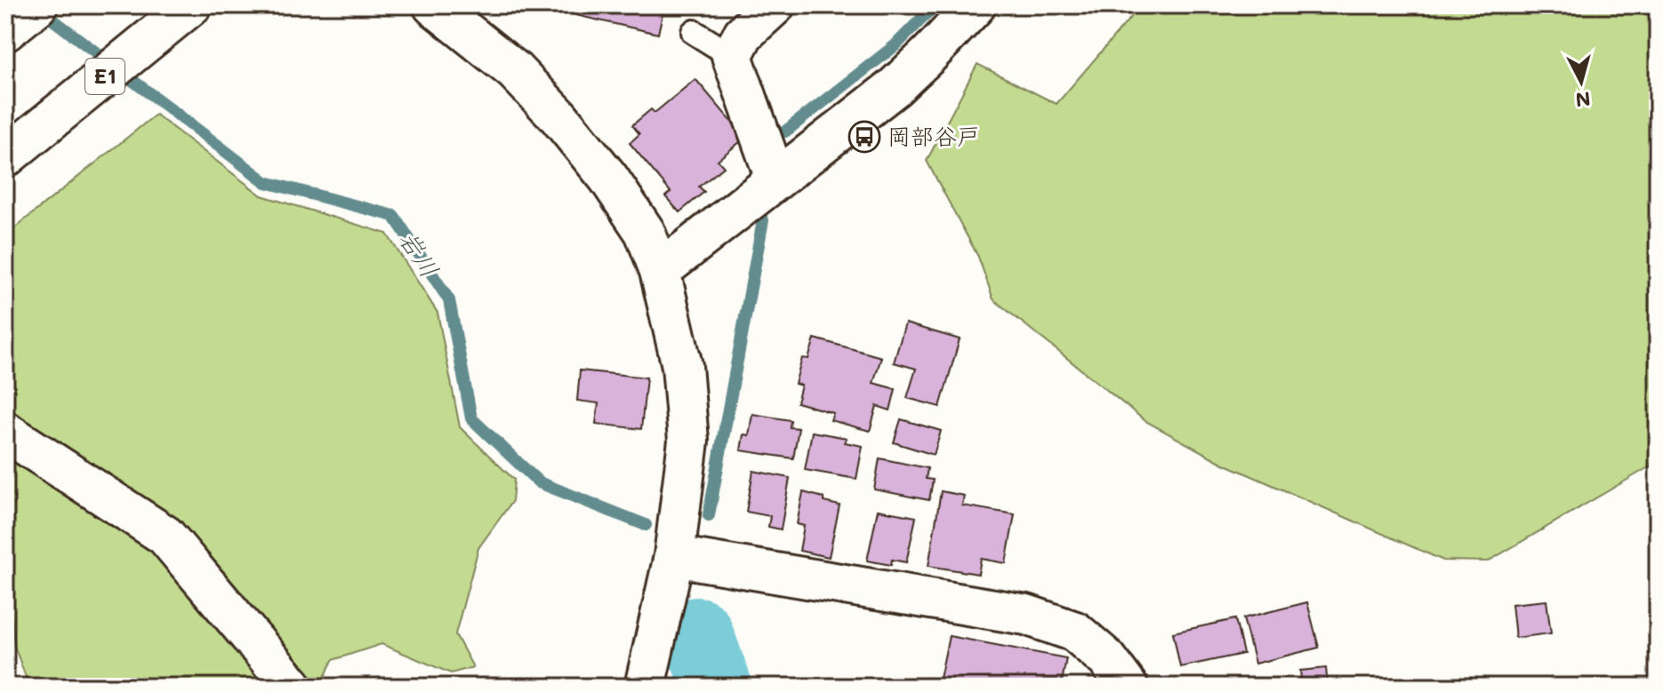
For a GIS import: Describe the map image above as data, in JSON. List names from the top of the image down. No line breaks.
{"streets":{"main road":["E1"]},"water":["岩川"],"places":{"bus stop":["岡部谷戸"]},"north":"bottom"}
